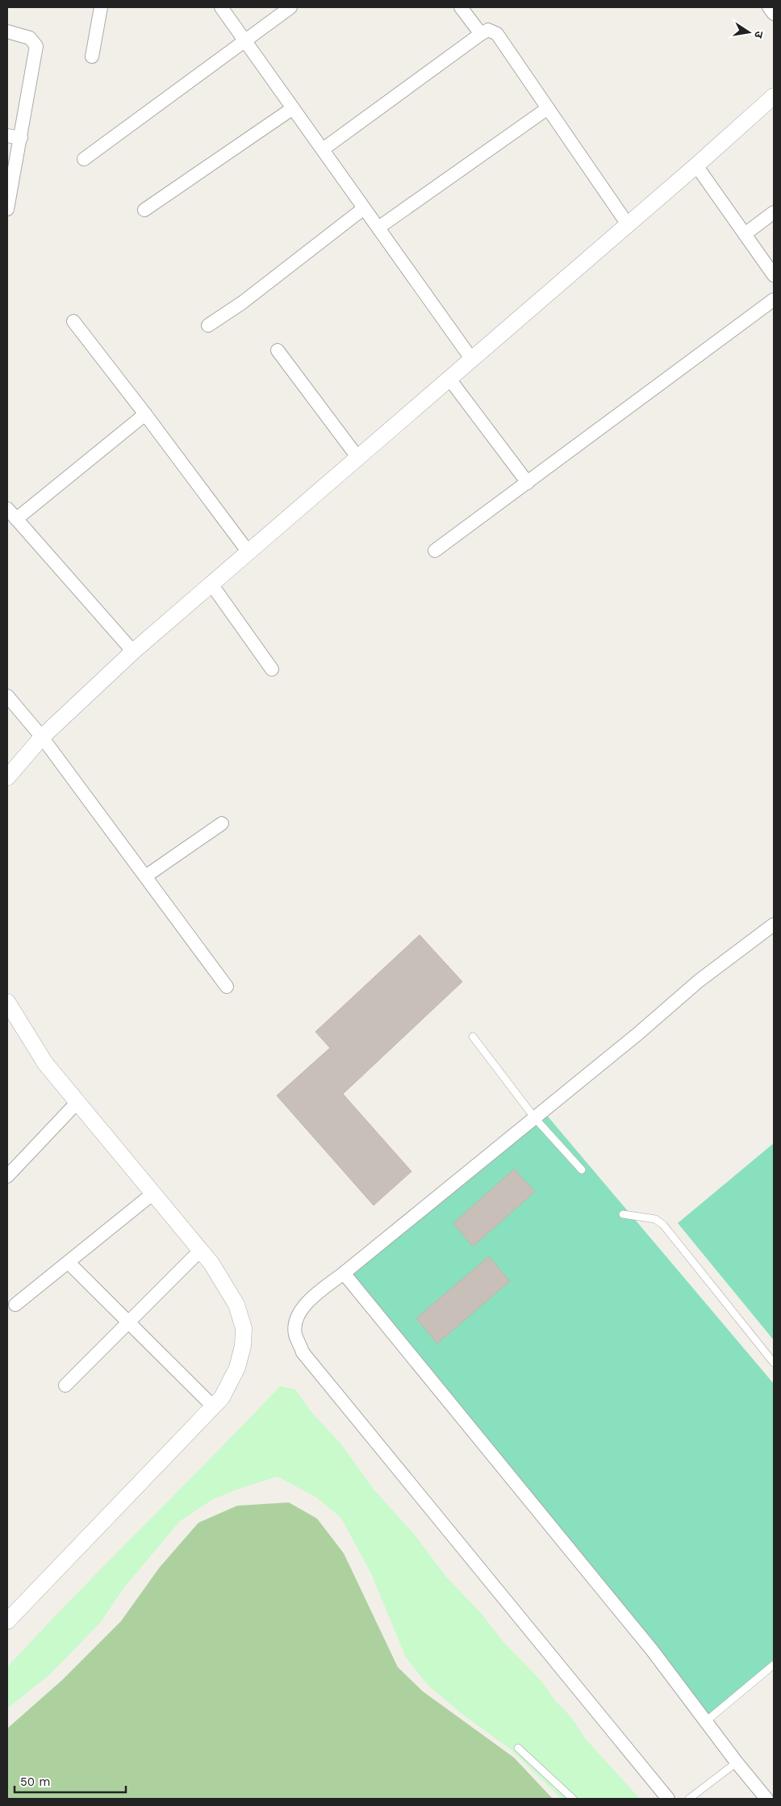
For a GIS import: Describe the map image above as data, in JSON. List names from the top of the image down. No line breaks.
{"scale_bar":"50 m","north":"right"}
